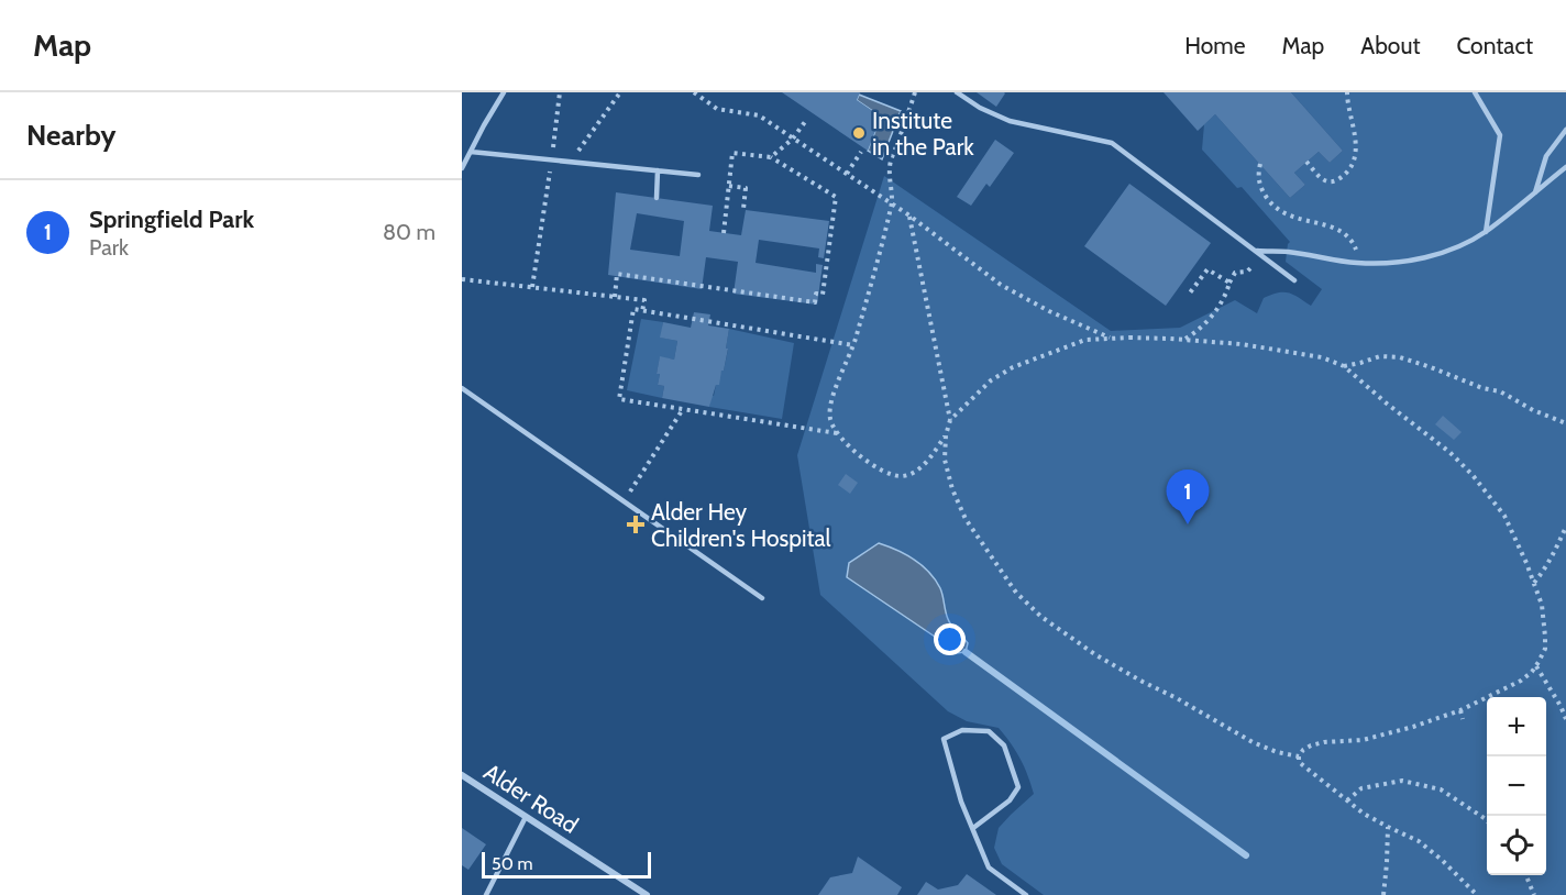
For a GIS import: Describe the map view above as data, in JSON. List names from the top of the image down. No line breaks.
{"streets":{"street":["Alder Road"]},"places":{"other":["Institute in the Park"],"health":["Alder Hey Children's Hospital"]},"scale_bar":"50 m","page":{"header":"Map","nav":["Home","Map","About","Contact"],"heading":"Nearby","list":[{"mark":"1","name":"Springfield Park","note":"Park","value":"80 m"}],"pins":"1","map_buttons":["+","−"],"scale":"50 m"}}
